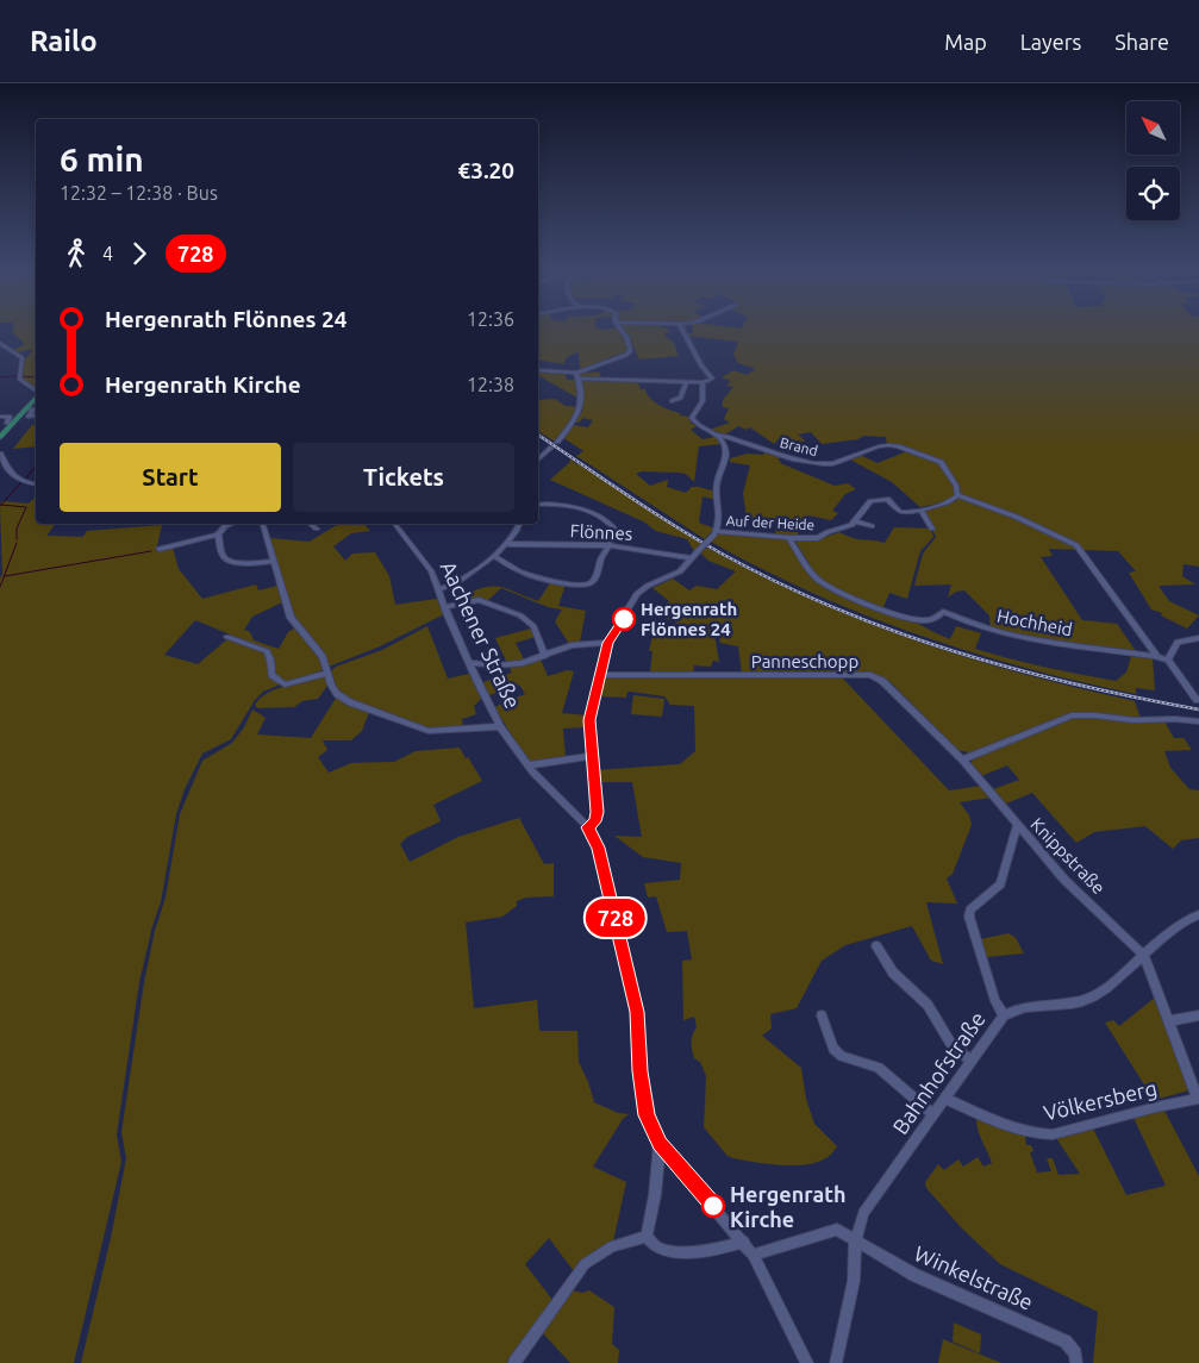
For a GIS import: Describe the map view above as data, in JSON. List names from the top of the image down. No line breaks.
{"streets":{"street":["Brand","Auf der Heide","Flönnes","Hochheid","Aachener Straße","Panneschopp","Knippstraße","Bahnhofstraße","Völkersberg","Winkelstraße"]},"crossings":[["Brand","Auf der Heide"],["Auf der Heide","Hochheid"],["Aachener Straße","Winkelstraße"],["Panneschopp","Knippstraße"],["Knippstraße","Bahnhofstraße"],["Knippstraße","Völkersberg"],["Bahnhofstraße","Völkersberg"],["Bahnhofstraße","Winkelstraße"]],"places":["Hergenrath Flönnes 24","Hergenrath Kirche"],"lines":["bus line 728"],"north":"top left","page":{"header":"Railo","nav":["Map","Layers","Share"],"on_map":"728","heading":["6 min","12:32 – 12:38 · Bus","€3.20"],"legs":["4","728"],"list":[{"name":"Hergenrath Flönnes 24","value":"12:36"},{"name":"Hergenrath Kirche","value":"12:38"}],"buttons":["Start","Tickets"]}}
